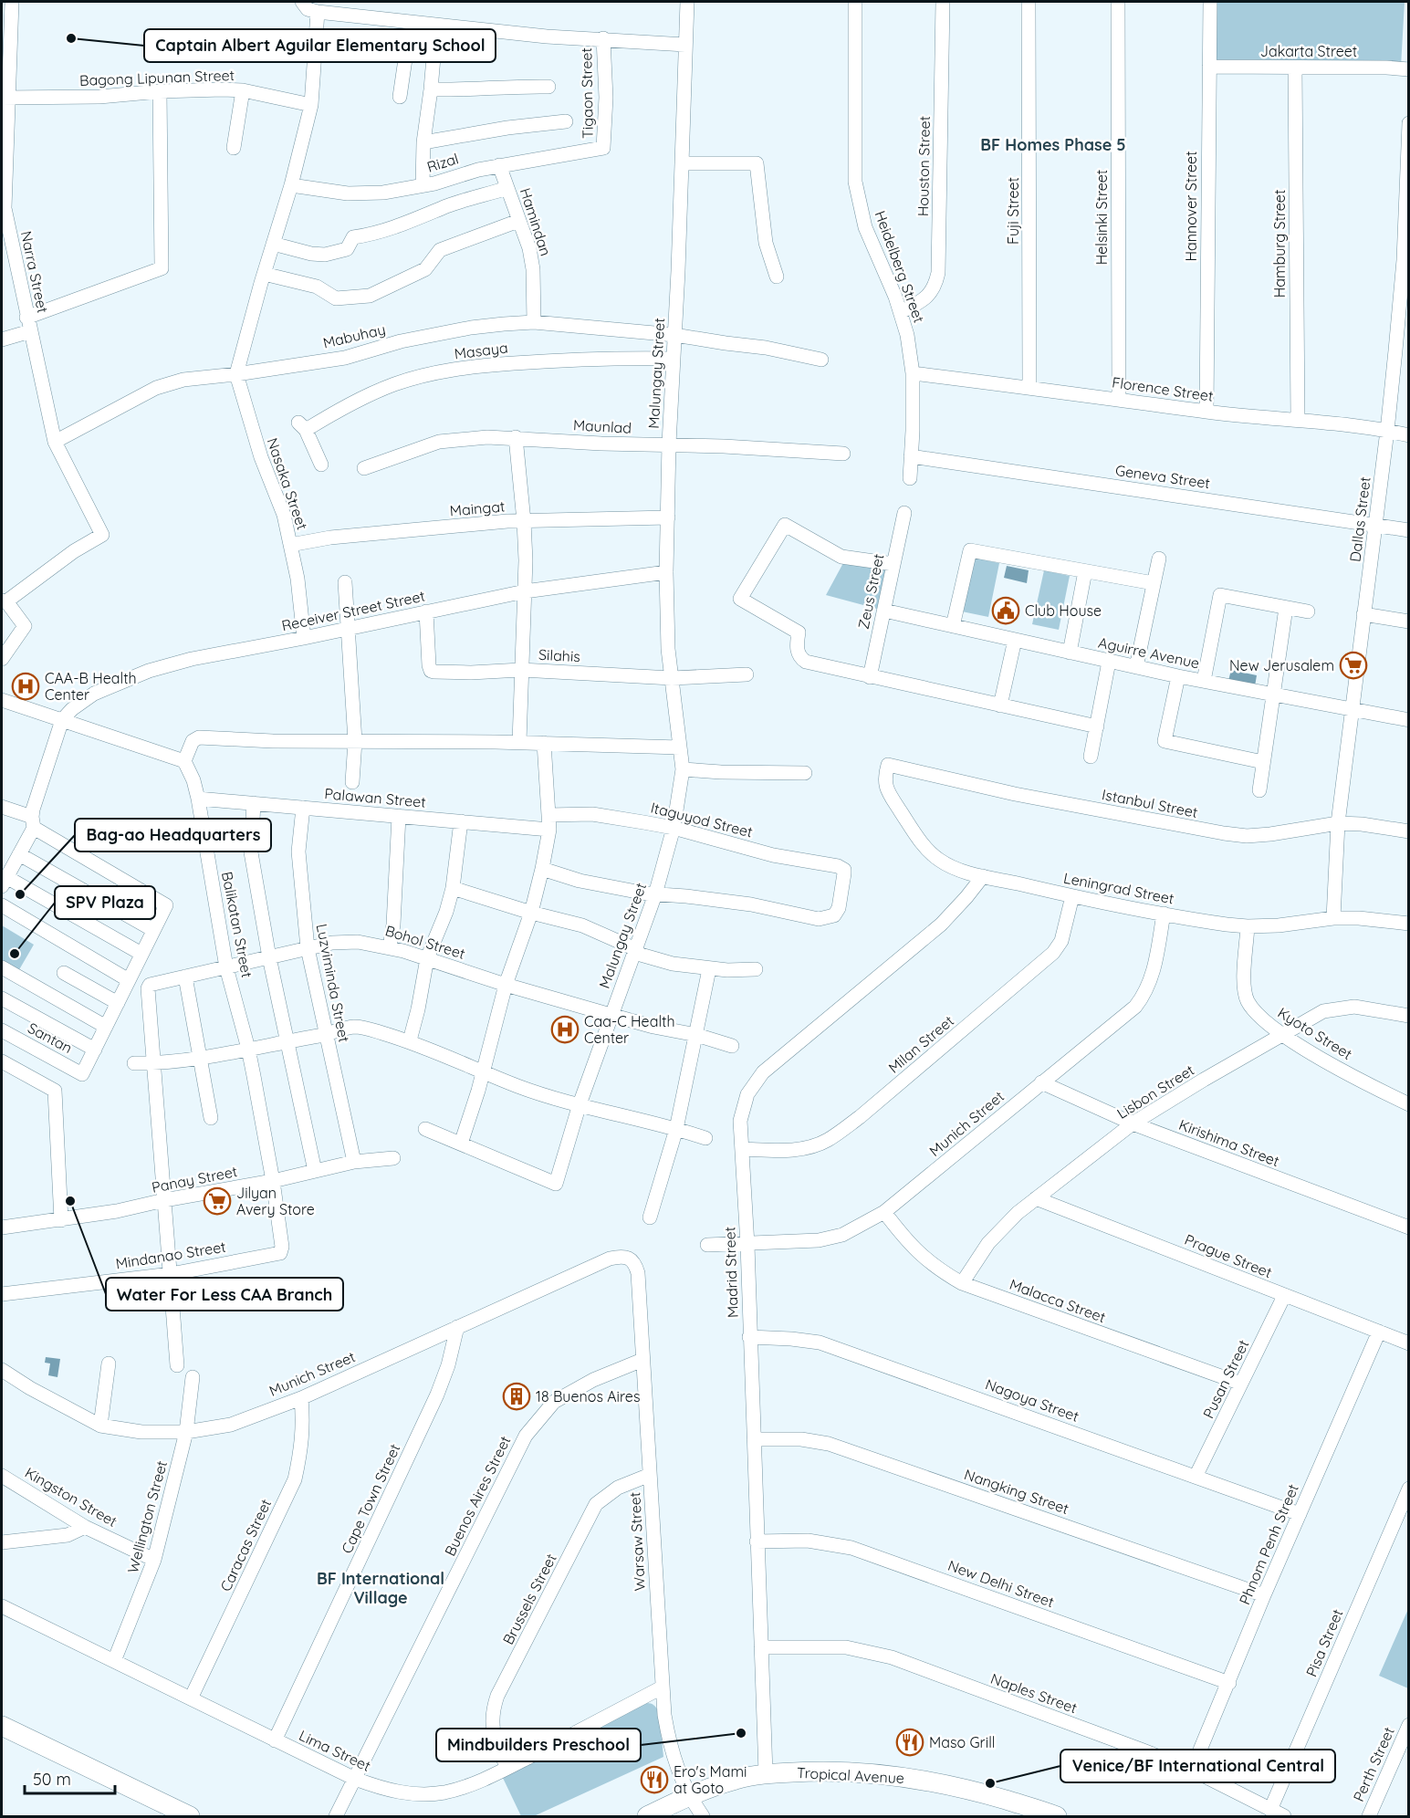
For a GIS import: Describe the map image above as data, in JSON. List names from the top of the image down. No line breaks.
{"streets":{"street":["Jakarta Street","Bagong Lipunan Street","Tigaon Street","Rizal","Houston Street","Hannover Street","Fuji Street","Helsinki Street","Hamindan","Hamburg Street","Heidelberg Street","Narra Street","Mabuhay","Masaya","Malungay Street","Florence Street","Maunlad","Geneva Street","Nasaka Street","Maingat","Dallas Street","Zeus Street","Receiver Street Street","Aguirre Avenue","Silahis","Palawan Street","Istanbul Street","Itaguyod Street","Leningrad Street","Balikatan Street","Bohol Street","Luzviminda Street","Kyoto Street","Santan","Milan Street","Lisbon Street","Munich Street","Kirishima Street","Panay Street","Mindanao Street","Prague Street","Madrid Street","Malacca Street","Pusan Street","Nagoya Street","Nangking Street","Buenos Aires Street","Kingston Street","Cape Town Street","Wellington Street","Warsaw Street","Phnom Penh Street","Caracas Street","New Delhi Street","Brussels Street","Pisa Street","Naples Street","Lima Street","Perth Street","Tropical Avenue"]},"crossings":[["Jakarta Street","Hannover Street"],["Jakarta Street","Hamburg Street"],["Bagong Lipunan Street","Narra Street"],["Tigaon Street","Rizal"],["Rizal","Hamindan"],["Houston Street","Heidelberg Street"],["Hannover Street","Florence Street"],["Fuji Street","Florence Street"],["Helsinki Street","Florence Street"],["Hamindan","Mabuhay"],["Hamburg Street","Florence Street"],["Heidelberg Street","Florence Street"],["Heidelberg Street","Geneva Street"],["Narra Street","Mabuhay"],["Mabuhay","Malungay Street"],["Mabuhay","Nasaka Street"],["Masaya","Malungay Street"],["Malungay Street","Maunlad"],["Malungay Street","Maingat"],["Malungay Street","Receiver Street Street"],["Malungay Street","Silahis"],["Malungay Street","Itaguyod Street"],["Malungay Street","Bohol Street"],["Florence Street","Dallas Street"],["Geneva Street","Dallas Street"],["Nasaka Street","Maingat"],["Nasaka Street","Receiver Street Street"],["Dallas Street","Aguirre Avenue"],["Dallas Street","Istanbul Street"],["Dallas Street","Leningrad Street"],["Zeus Street","Aguirre Avenue"],["Receiver Street Street","Silahis"],["Palawan Street","Itaguyod Street"],["Palawan Street","Balikatan Street"],["Palawan Street","Luzviminda Street"],["Istanbul Street","Leningrad Street"],["Leningrad Street","Kyoto Street"],["Leningrad Street","Milan Street"],["Leningrad Street","Munich Street"],["Leningrad Street","Madrid Street"],["Balikatan Street","Bohol Street"],["Balikatan Street","Panay Street"],["Balikatan Street","Mindanao Street"],["Bohol Street","Luzviminda Street"],["Luzviminda Street","Panay Street"],["Kyoto Street","Lisbon Street"],["Milan Street","Madrid Street"],["Lisbon Street","Kirishima Street"],["Lisbon Street","Prague Street"],["Lisbon Street","Malacca Street"],["Munich Street","Kirishima Street"],["Munich Street","Madrid Street"],["Munich Street","Malacca Street"],["Munich Street","Cape Town Street"],["Munich Street","Wellington Street"],["Munich Street","Warsaw Street"],["Munich Street","Caracas Street"],["Prague Street","Pusan Street"],["Prague Street","Phnom Penh Street"],["Madrid Street","Nagoya Street"],["Madrid Street","Nangking Street"],["Madrid Street","New Delhi Street"],["Madrid Street","Naples Street"],["Madrid Street","Tropical Avenue"],["Malacca Street","Pusan Street"],["Pusan Street","Nagoya Street"],["Nagoya Street","Phnom Penh Street"],["Nangking Street","Phnom Penh Street"],["Buenos Aires Street","Warsaw Street"],["Buenos Aires Street","Lima Street"],["Kingston Street","Wellington Street"],["Cape Town Street","Lima Street"],["Wellington Street","Lima Street"],["Warsaw Street","Brussels Street"],["Warsaw Street","Lima Street"],["Warsaw Street","Tropical Avenue"],["Phnom Penh Street","New Delhi Street"],["Phnom Penh Street","Naples Street"],["Caracas Street","Lima Street"],["Brussels Street","Lima Street"],["Pisa Street","Naples Street"]],"districts":["BF Homes Phase 5","BF International Village"],"places":{"other":["Captain Albert Aguilar Elementary School","Bag-ao Headquarters","SPV Plaza","Water For Less CAA Branch","Mindbuilders Preschool","Venice/BF International Central"],"public building":["Club House"],"supermarket":["New Jerusalem","Jilyan Avery Store"],"hospital":["CAA-B Health Center","Caa-C Health Center"],"building":["18 Buenos Aires"],"restaurant":["Maso Grill","Ero's Mami at Goto"]},"scale_bar":"50 m"}
